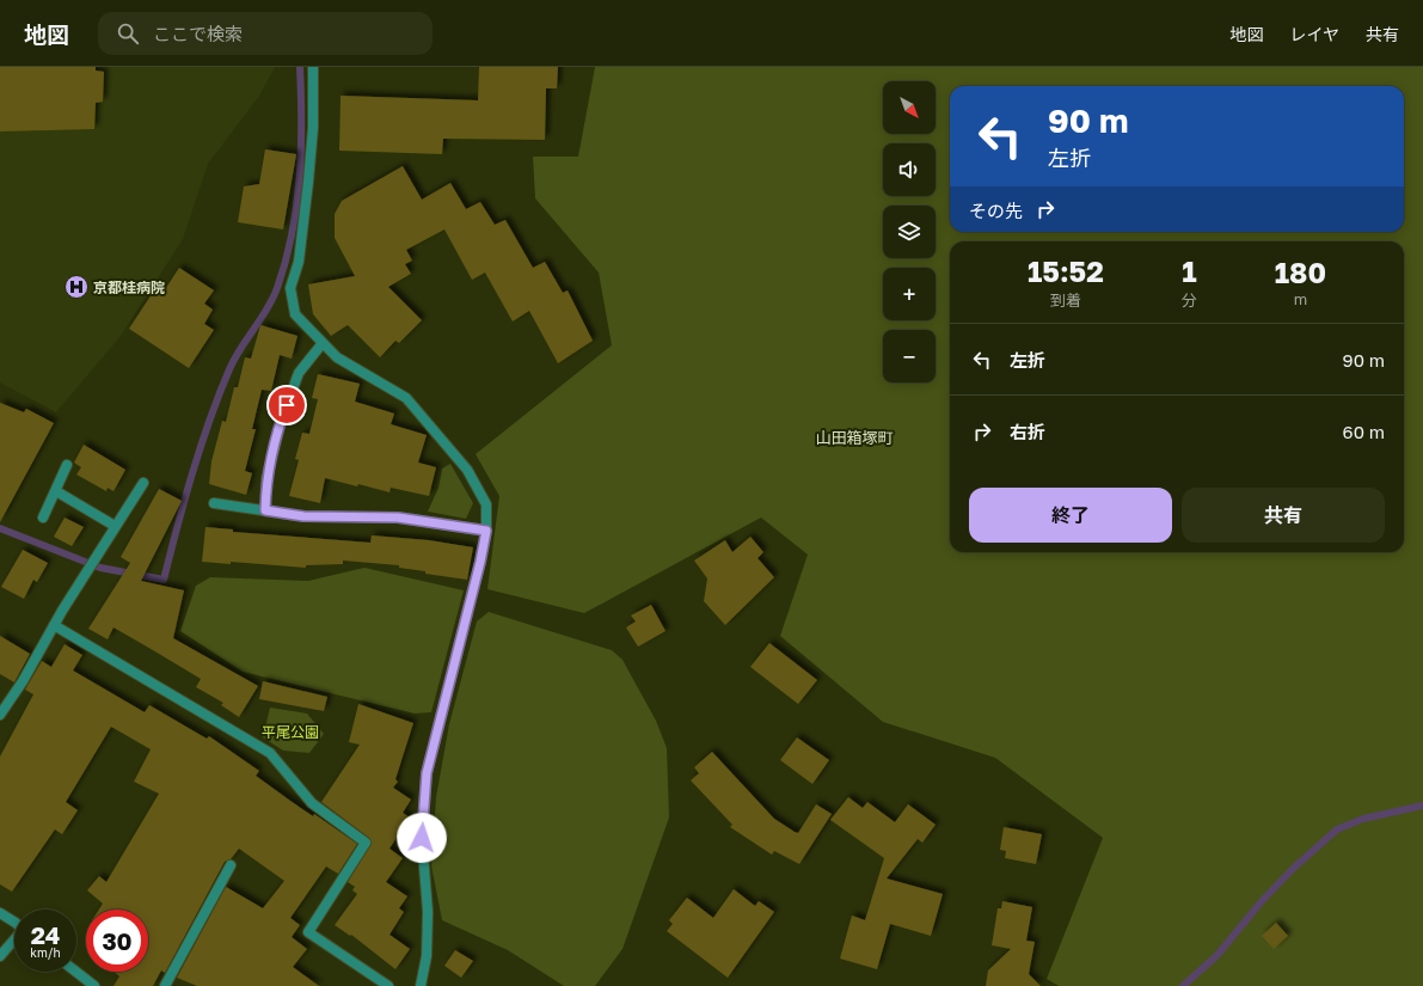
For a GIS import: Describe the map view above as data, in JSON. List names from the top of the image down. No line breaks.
{"districts":["山田箱塚町"],"parks":["平尾公園"],"places":{"hospital":["京都桂病院"]},"north":"bottom right","page":{"header":"地図","search":"ここで検索","nav":["地図","レイヤ","共有"],"map_buttons":["+","−"],"turn":["90 m","左折"],"then":"その先","eta":["15:52","到着","1","分","180","m"],"list":[{"name":"左折","value":"90 m"},{"name":"右折","value":"60 m"}],"buttons":["終了","共有"],"speed":"24 km/h","limit":"30"}}
